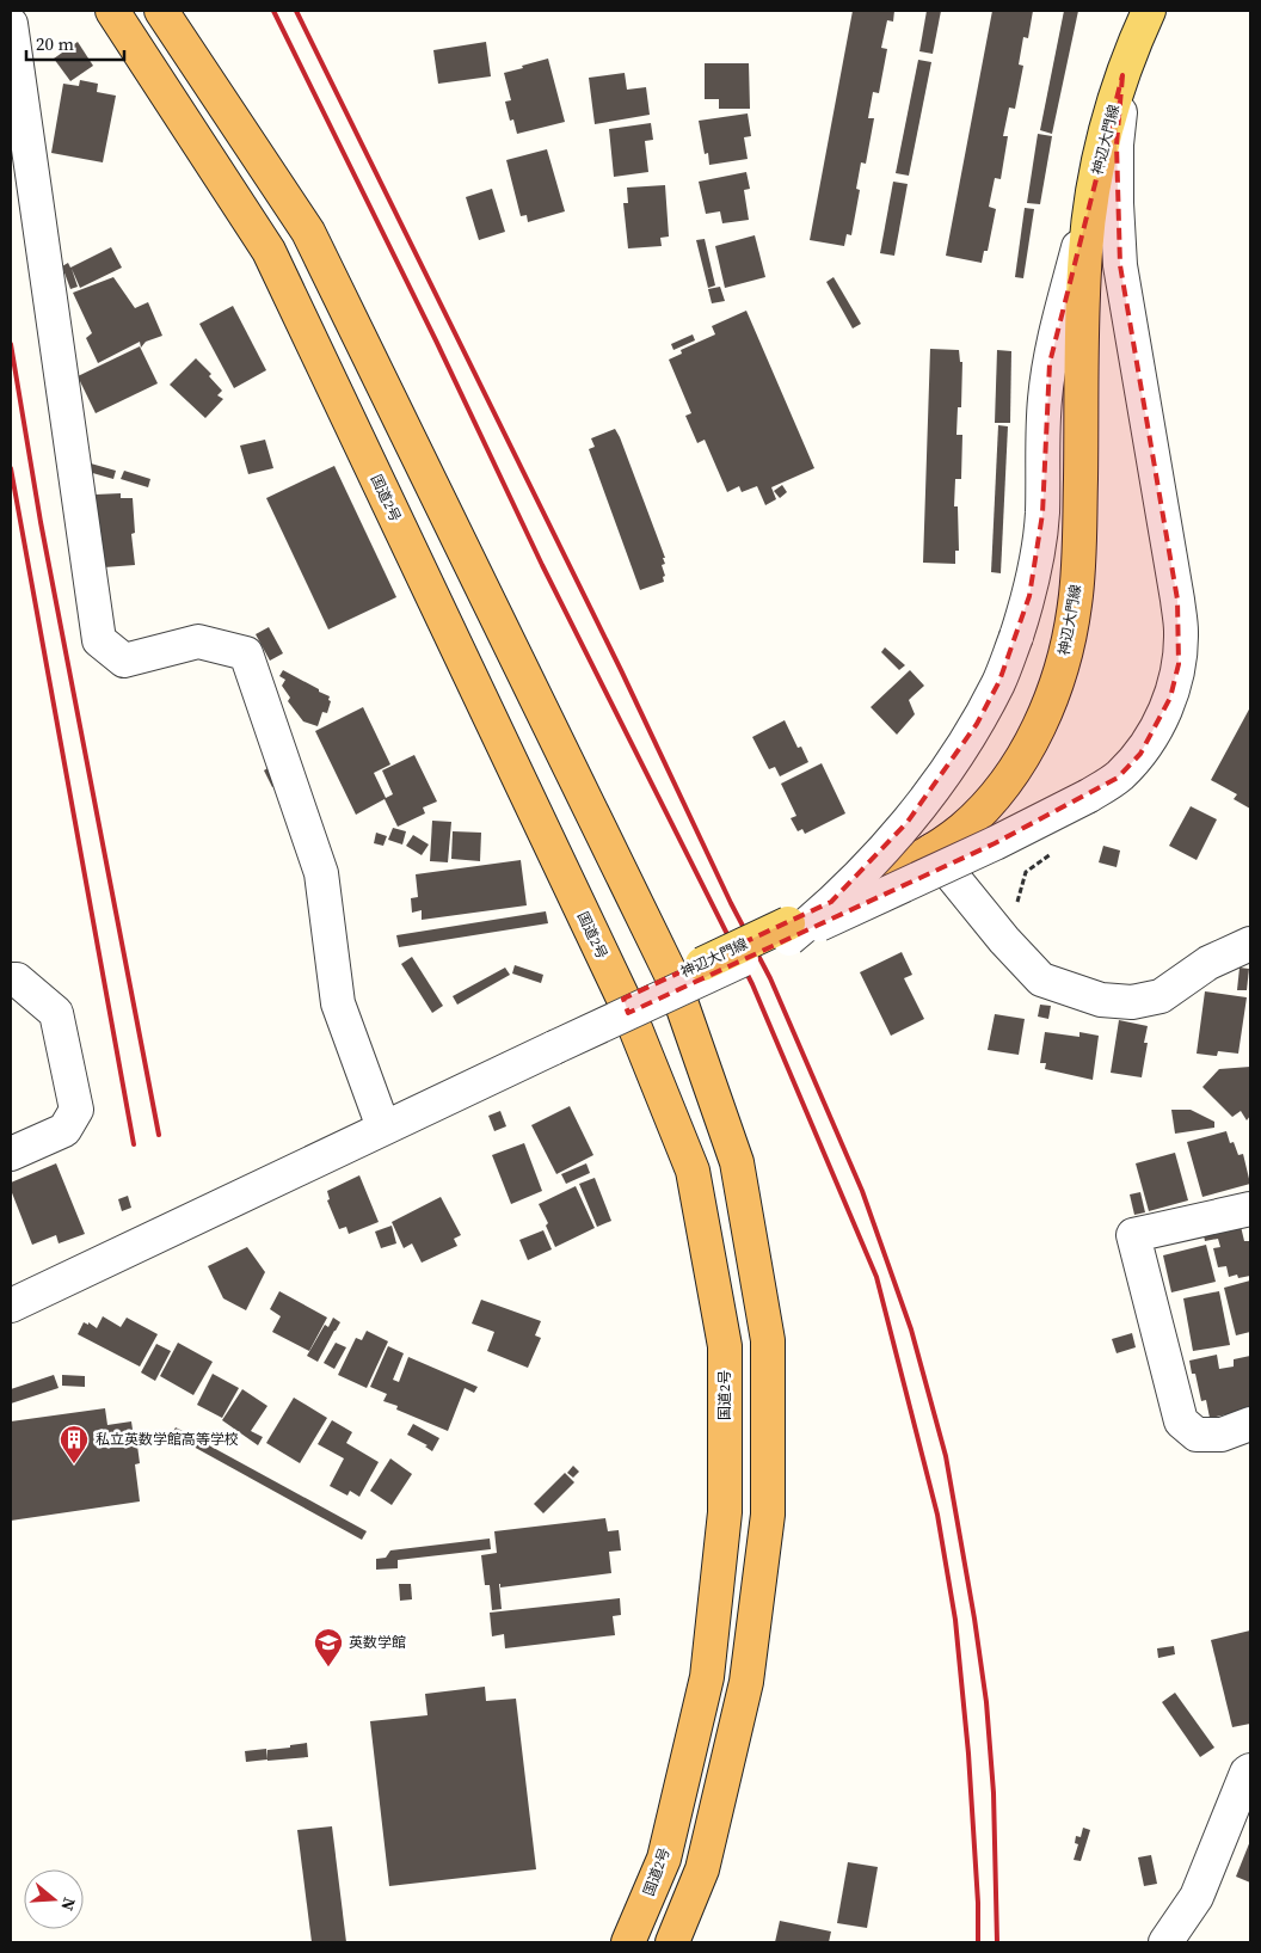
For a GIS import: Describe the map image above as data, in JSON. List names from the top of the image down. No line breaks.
{"streets":{"highway":["国道2号"],"main road":["神辺大門線"]},"crossings":[["神辺大門線","国道2号"]],"places":{"building":["私立英数学館高等学校"],"school or university":["英数学館"]},"scale_bar":"20 m","north":"right"}
